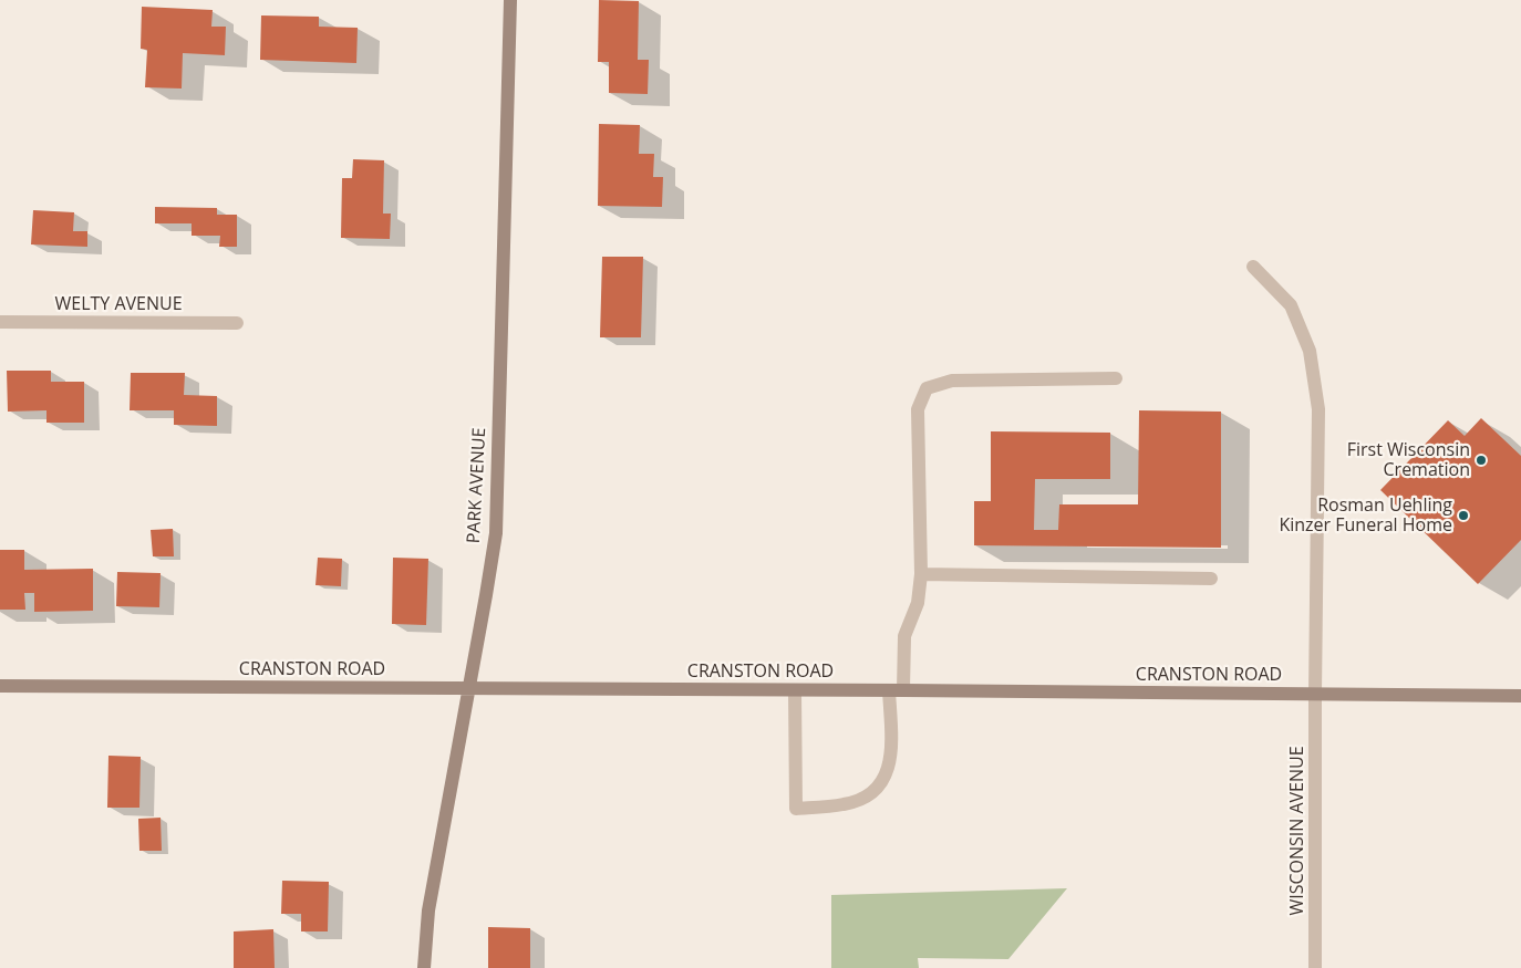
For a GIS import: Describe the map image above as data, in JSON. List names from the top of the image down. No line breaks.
{"streets":{"street":["WELTY AVENUE","PARK AVENUE","CRANSTON ROAD","WISCONSIN AVENUE"]},"crossings":[["PARK AVENUE","CRANSTON ROAD"],["CRANSTON ROAD","WISCONSIN AVENUE"]],"places":["First Wisconsin Cremation","Rosman Uehling Kinzer Funeral Home"]}
